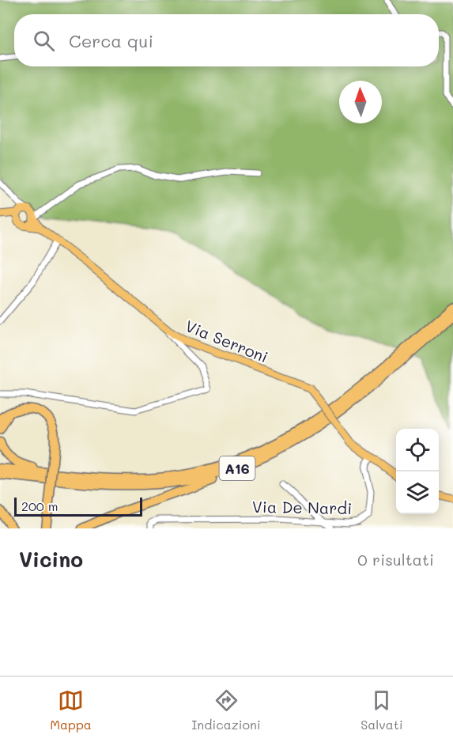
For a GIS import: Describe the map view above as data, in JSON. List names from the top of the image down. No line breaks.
{"streets":{"highway":["A16"],"main road":["Via Serroni"],"street":["Via De Nardi"]},"crossings":[["Via Serroni","Via De Nardi"]],"scale_bar":"200 m","north":"top","page":{"search":"Cerca qui","scale":"200 m","heading":["Vicino","0 risultati"],"nav":["Mappa","Indicazioni","Salvati"]}}
